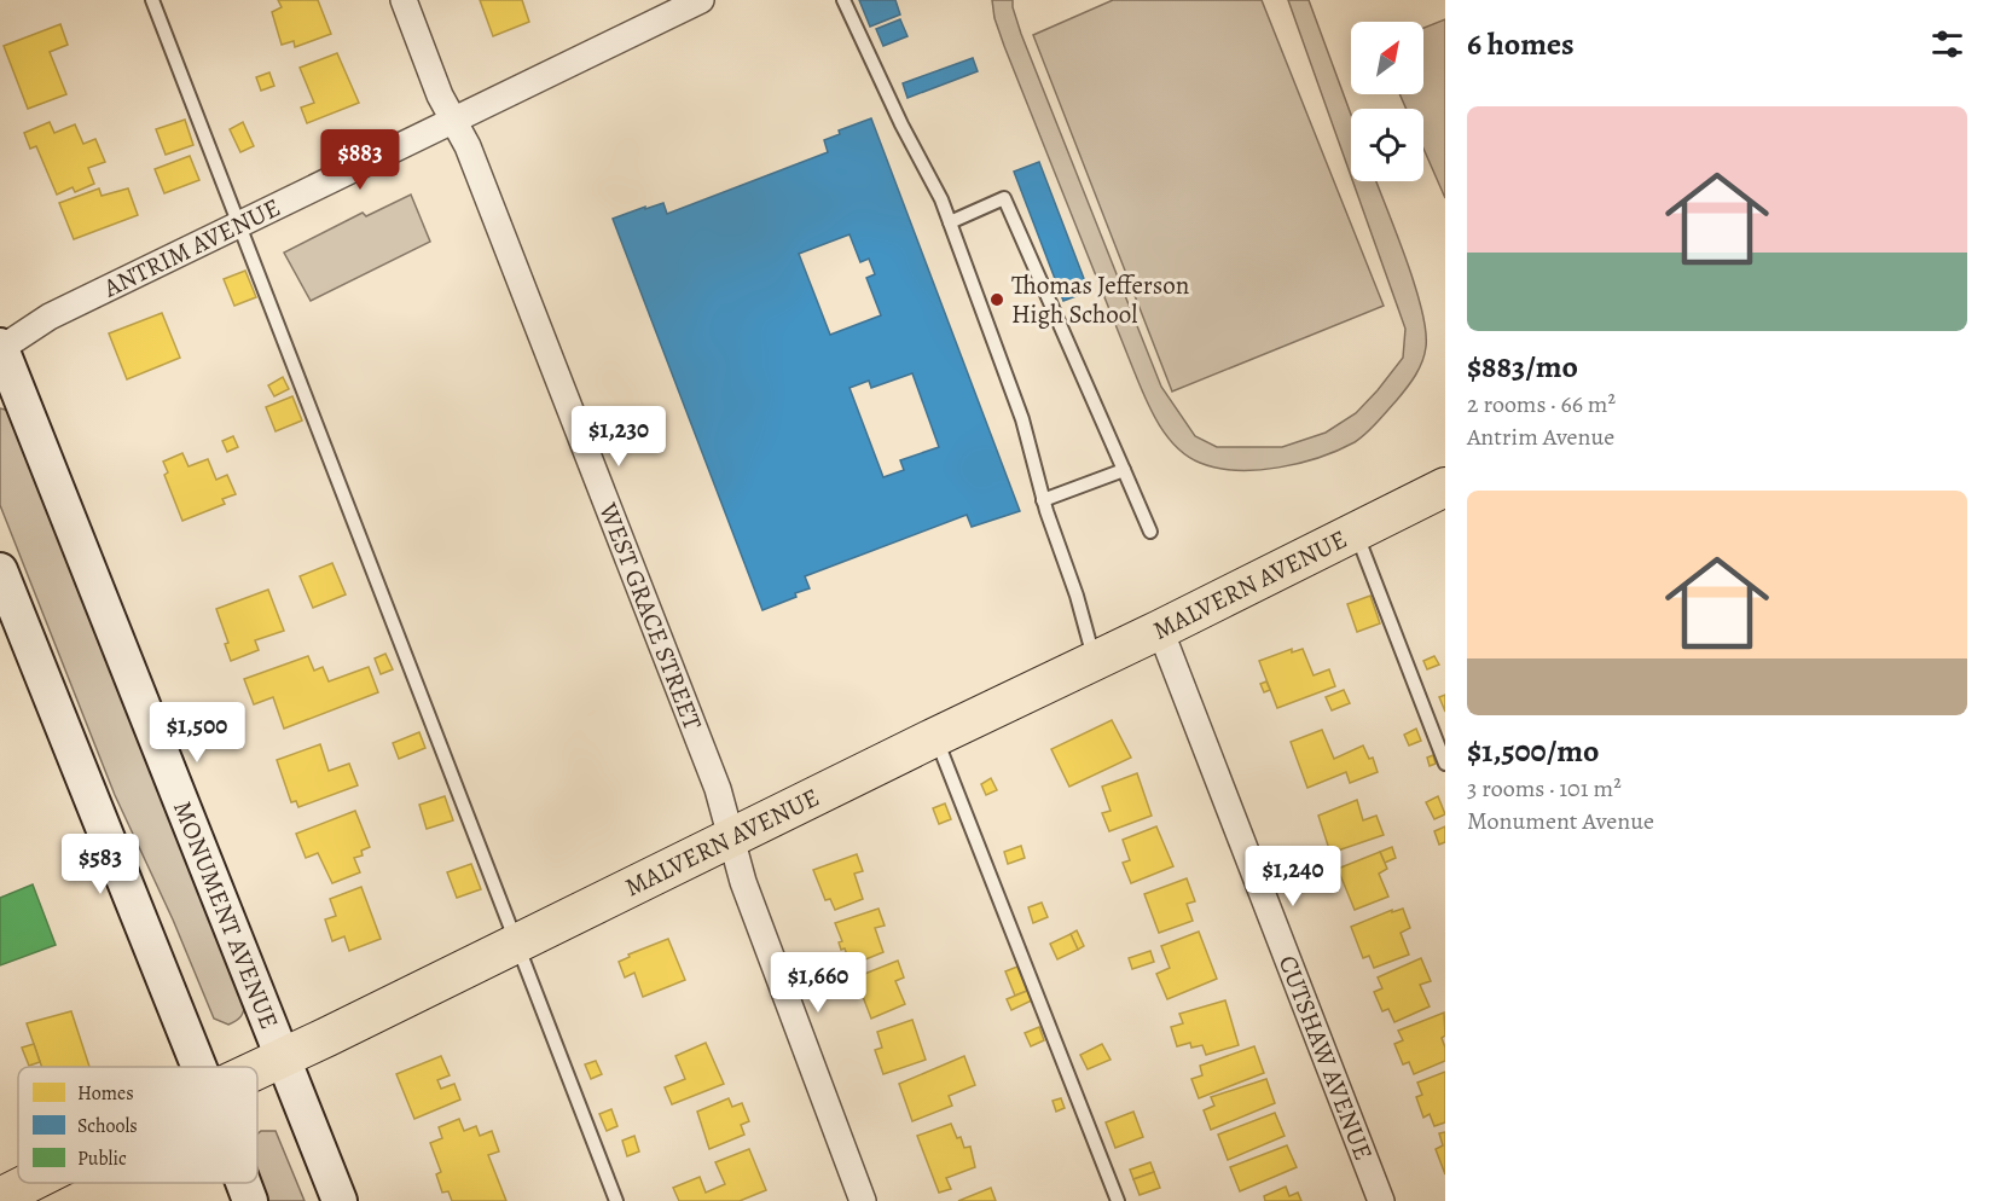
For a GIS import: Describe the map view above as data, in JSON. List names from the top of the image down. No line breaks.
{"streets":{"main road":["MALVERN AVENUE"],"street":["ANTRIM AVENUE","WEST GRACE STREET","MONUMENT AVENUE","CUTSHAW AVENUE"]},"crossings":[["ANTRIM AVENUE","WEST GRACE STREET"],["ANTRIM AVENUE","MONUMENT AVENUE"],["MALVERN AVENUE","WEST GRACE STREET"],["MALVERN AVENUE","MONUMENT AVENUE"],["MALVERN AVENUE","CUTSHAW AVENUE"]],"places":["Thomas Jefferson High School"],"legend":["Homes","Schools","Public"],"north":"top right","page":{"heading":"6 homes","list":[{"name":"$883/mo","note":"2 rooms · 66 m² · Antrim Avenue"},{"name":"$1,500/mo","note":"3 rooms · 101 m² · Monument Avenue"}],"price":["$883","$1,230","$1,500","$583","$1,240","$1,660"]}}
